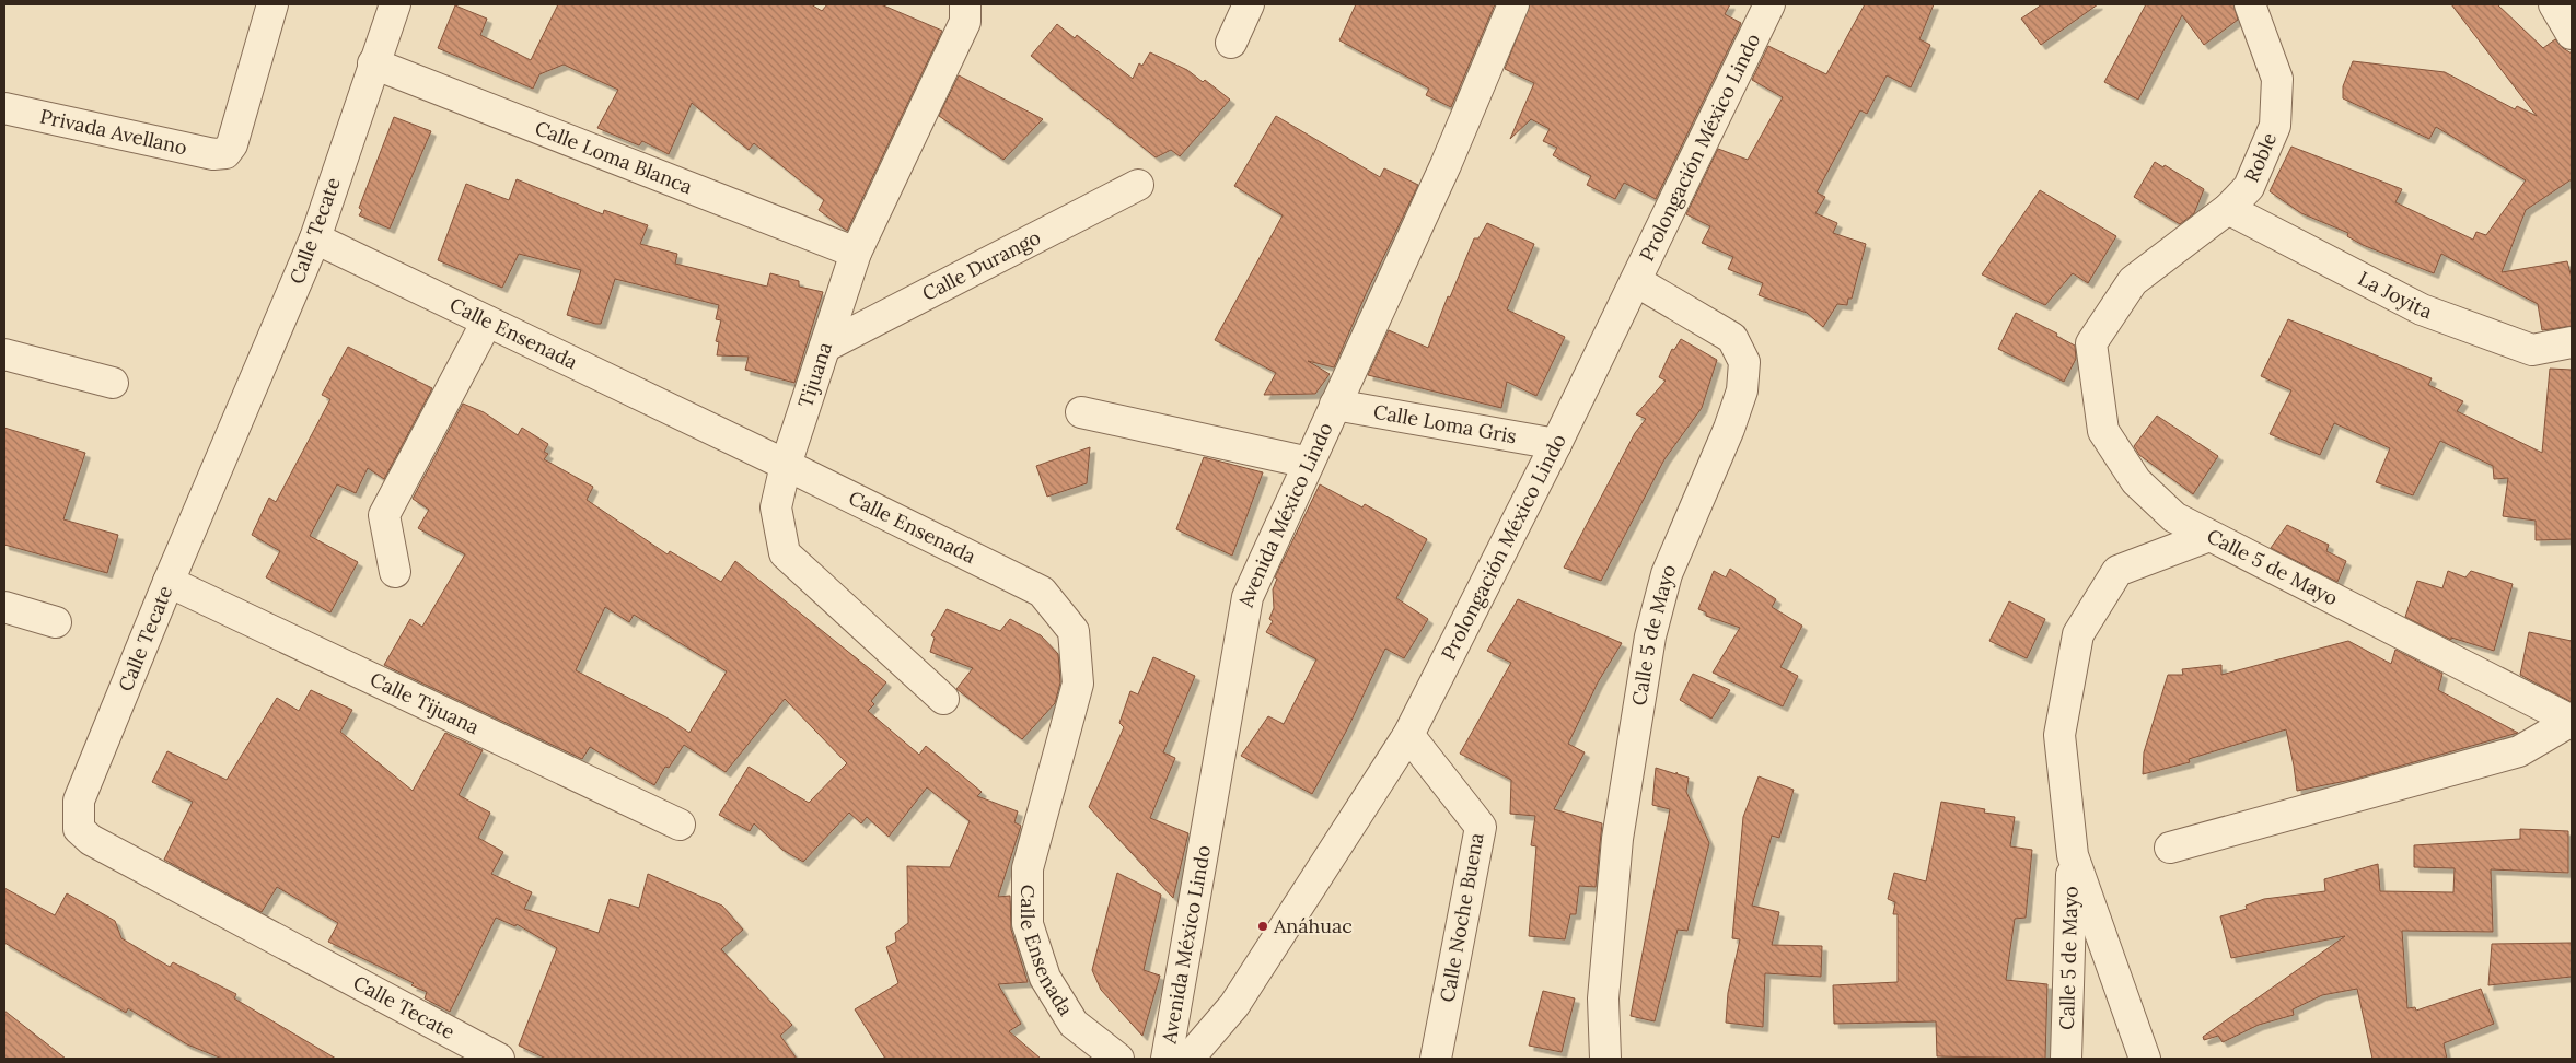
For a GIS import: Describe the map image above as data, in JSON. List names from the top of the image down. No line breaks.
{"streets":{"street":["Privada Avellano","Prolongación México Lindo","Calle Loma Blanca","Roble","Calle Tecate","Calle Durango","La Joyita","Calle Ensenada","Tijuana","Calle Loma Gris","Avenida México Lindo","Calle 5 de Mayo","Calle Tijuana","Calle Noche Buena"]},"crossings":[["Prolongación México Lindo","Calle Loma Gris"],["Prolongación México Lindo","Calle 5 de Mayo"],["Prolongación México Lindo","Calle Noche Buena"],["Calle Loma Blanca","Calle Tecate"],["Calle Loma Blanca","Tijuana"],["Roble","La Joyita"],["Roble","Calle 5 de Mayo"],["Calle Tecate","Calle Ensenada"],["Calle Tecate","Calle Tijuana"],["Calle Durango","Tijuana"],["Calle Ensenada","Tijuana"],["Calle Loma Gris","Avenida México Lindo"]],"places":["Anáhuac"]}
